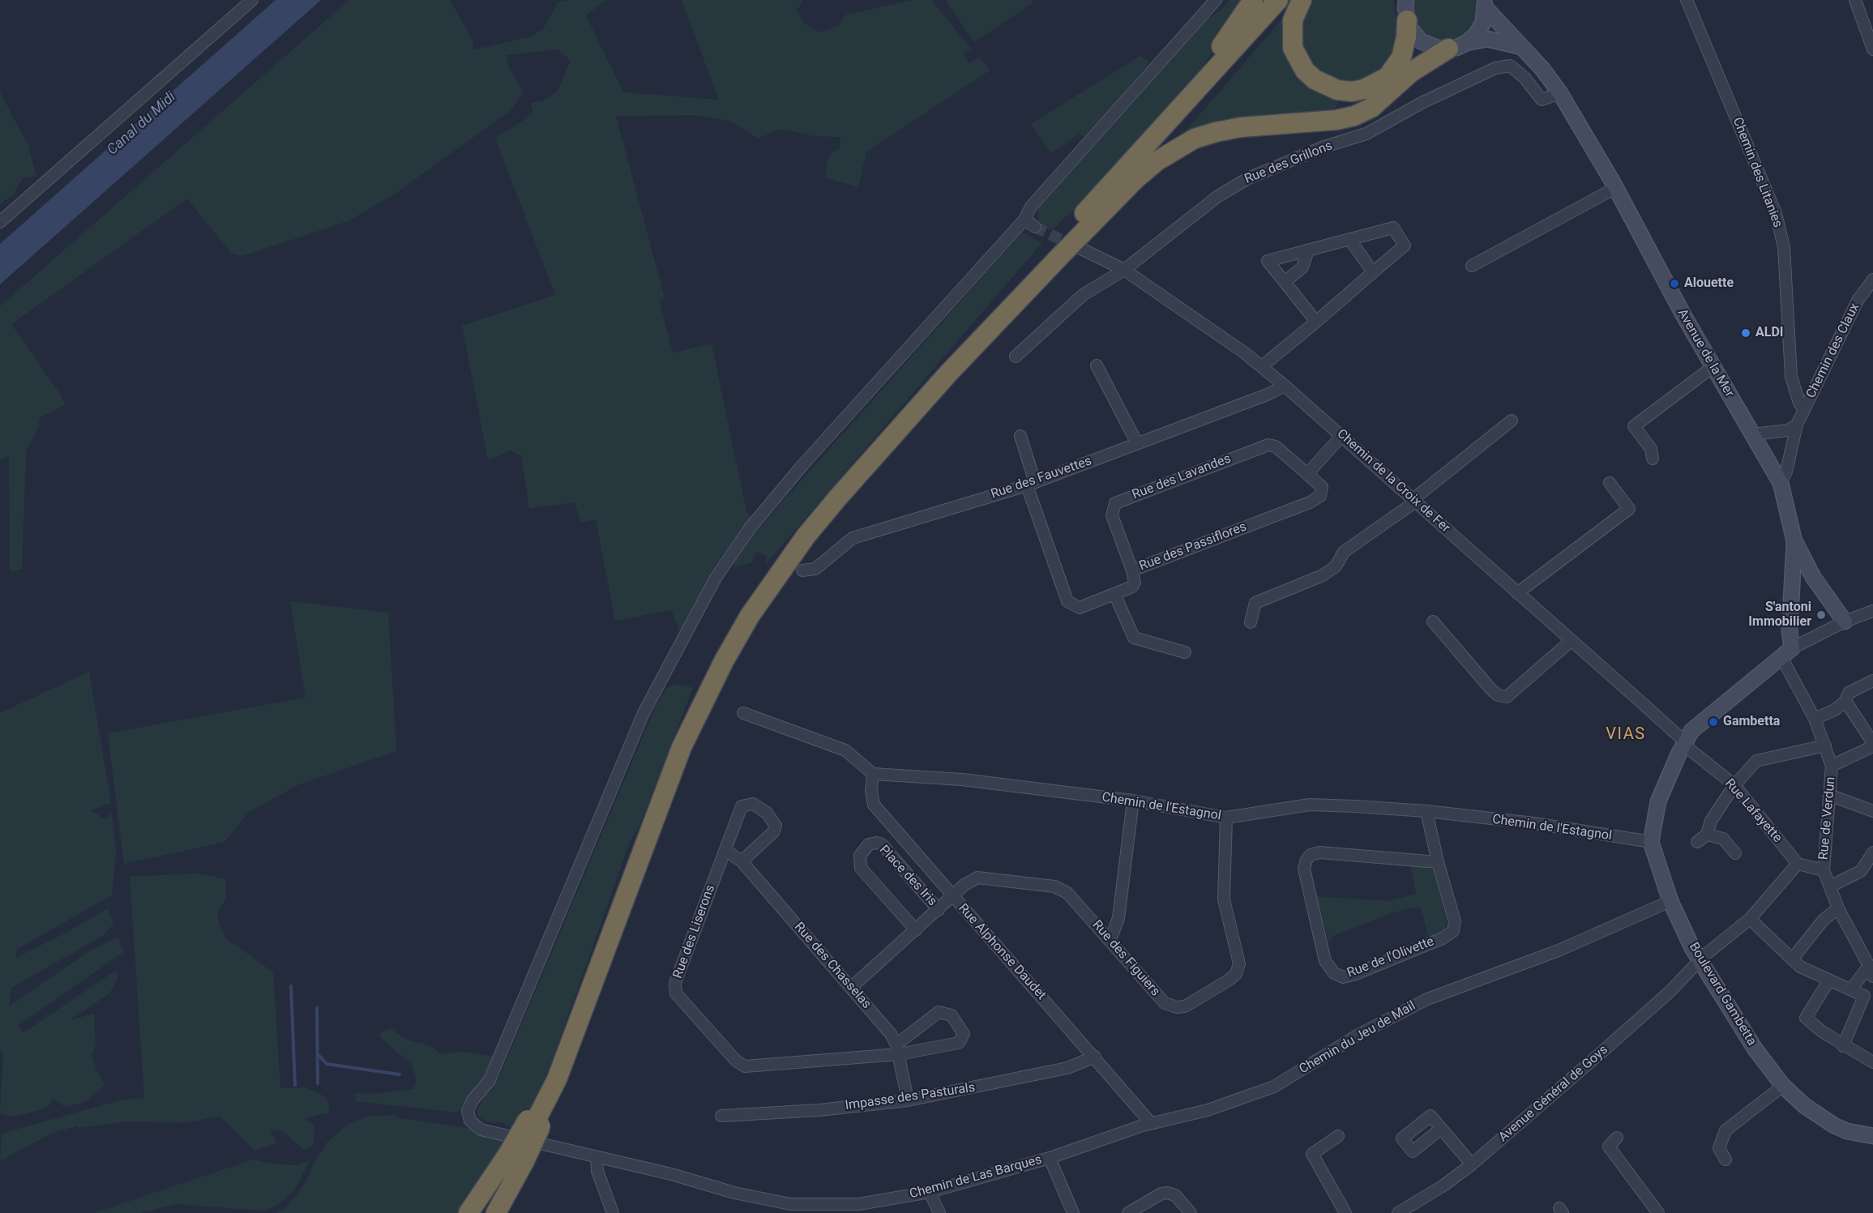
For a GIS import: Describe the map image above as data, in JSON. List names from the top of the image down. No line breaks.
{"streets":{"street":["Rue des Grillons","Chemin des Litanies","Chemin des Claux","Avenue de la Mer","Rue des Lavandes","Rue des Fauvettes","Chemin de la Croix de Fer","Rue des Passiflores","Chemin de l'Estagnol","Rue Lafayette","Rue de Verdun","Place des Iris","Rue des Liserons","Rue Alphonse Daudet","Rue de l'Olivette","Rue des Figuiers","Rue des Chasselas","Boulevard Gambetta","Chemin du Jeu de Mail","Avenue Général de Goys","Impasse des Pasturals","Chemin de Las Barques"]},"crossings":[["Rue des Grillons","Avenue de la Mer"],["Rue des Grillons","Chemin de la Croix de Fer"],["Chemin des Litanies","Chemin des Claux"],["Chemin des Claux","Avenue de la Mer"],["Avenue de la Mer","Rue de Verdun"],["Avenue de la Mer","Boulevard Gambetta"],["Rue des Lavandes","Rue des Passiflores"],["Rue des Fauvettes","Chemin de la Croix de Fer"],["Rue des Fauvettes","Rue des Passiflores"],["Chemin de la Croix de Fer","Rue Lafayette"],["Chemin de la Croix de Fer","Boulevard Gambetta"],["Chemin de l'Estagnol","Rue Alphonse Daudet"],["Chemin de l'Estagnol","Rue de l'Olivette"],["Chemin de l'Estagnol","Rue des Figuiers"],["Chemin de l'Estagnol","Boulevard Gambetta"],["Rue Lafayette","Boulevard Gambetta"],["Rue Lafayette","Avenue Général de Goys"],["Rue de Verdun","Boulevard Gambetta"],["Place des Iris","Rue des Figuiers"],["Rue des Liserons","Rue des Chasselas"],["Rue Alphonse Daudet","Rue des Figuiers"],["Rue Alphonse Daudet","Chemin du Jeu de Mail"],["Rue Alphonse Daudet","Impasse des Pasturals"],["Rue Alphonse Daudet","Chemin de Las Barques"],["Rue des Figuiers","Rue des Chasselas"],["Rue des Chasselas","Impasse des Pasturals"],["Boulevard Gambetta","Chemin du Jeu de Mail"],["Boulevard Gambetta","Avenue Général de Goys"],["Chemin du Jeu de Mail","Chemin de Las Barques"]],"districts":["VIAS"],"water":["Canal du Midi"],"places":["Alouette","ALDI","S'antoni Immobilier","Gambetta"]}
